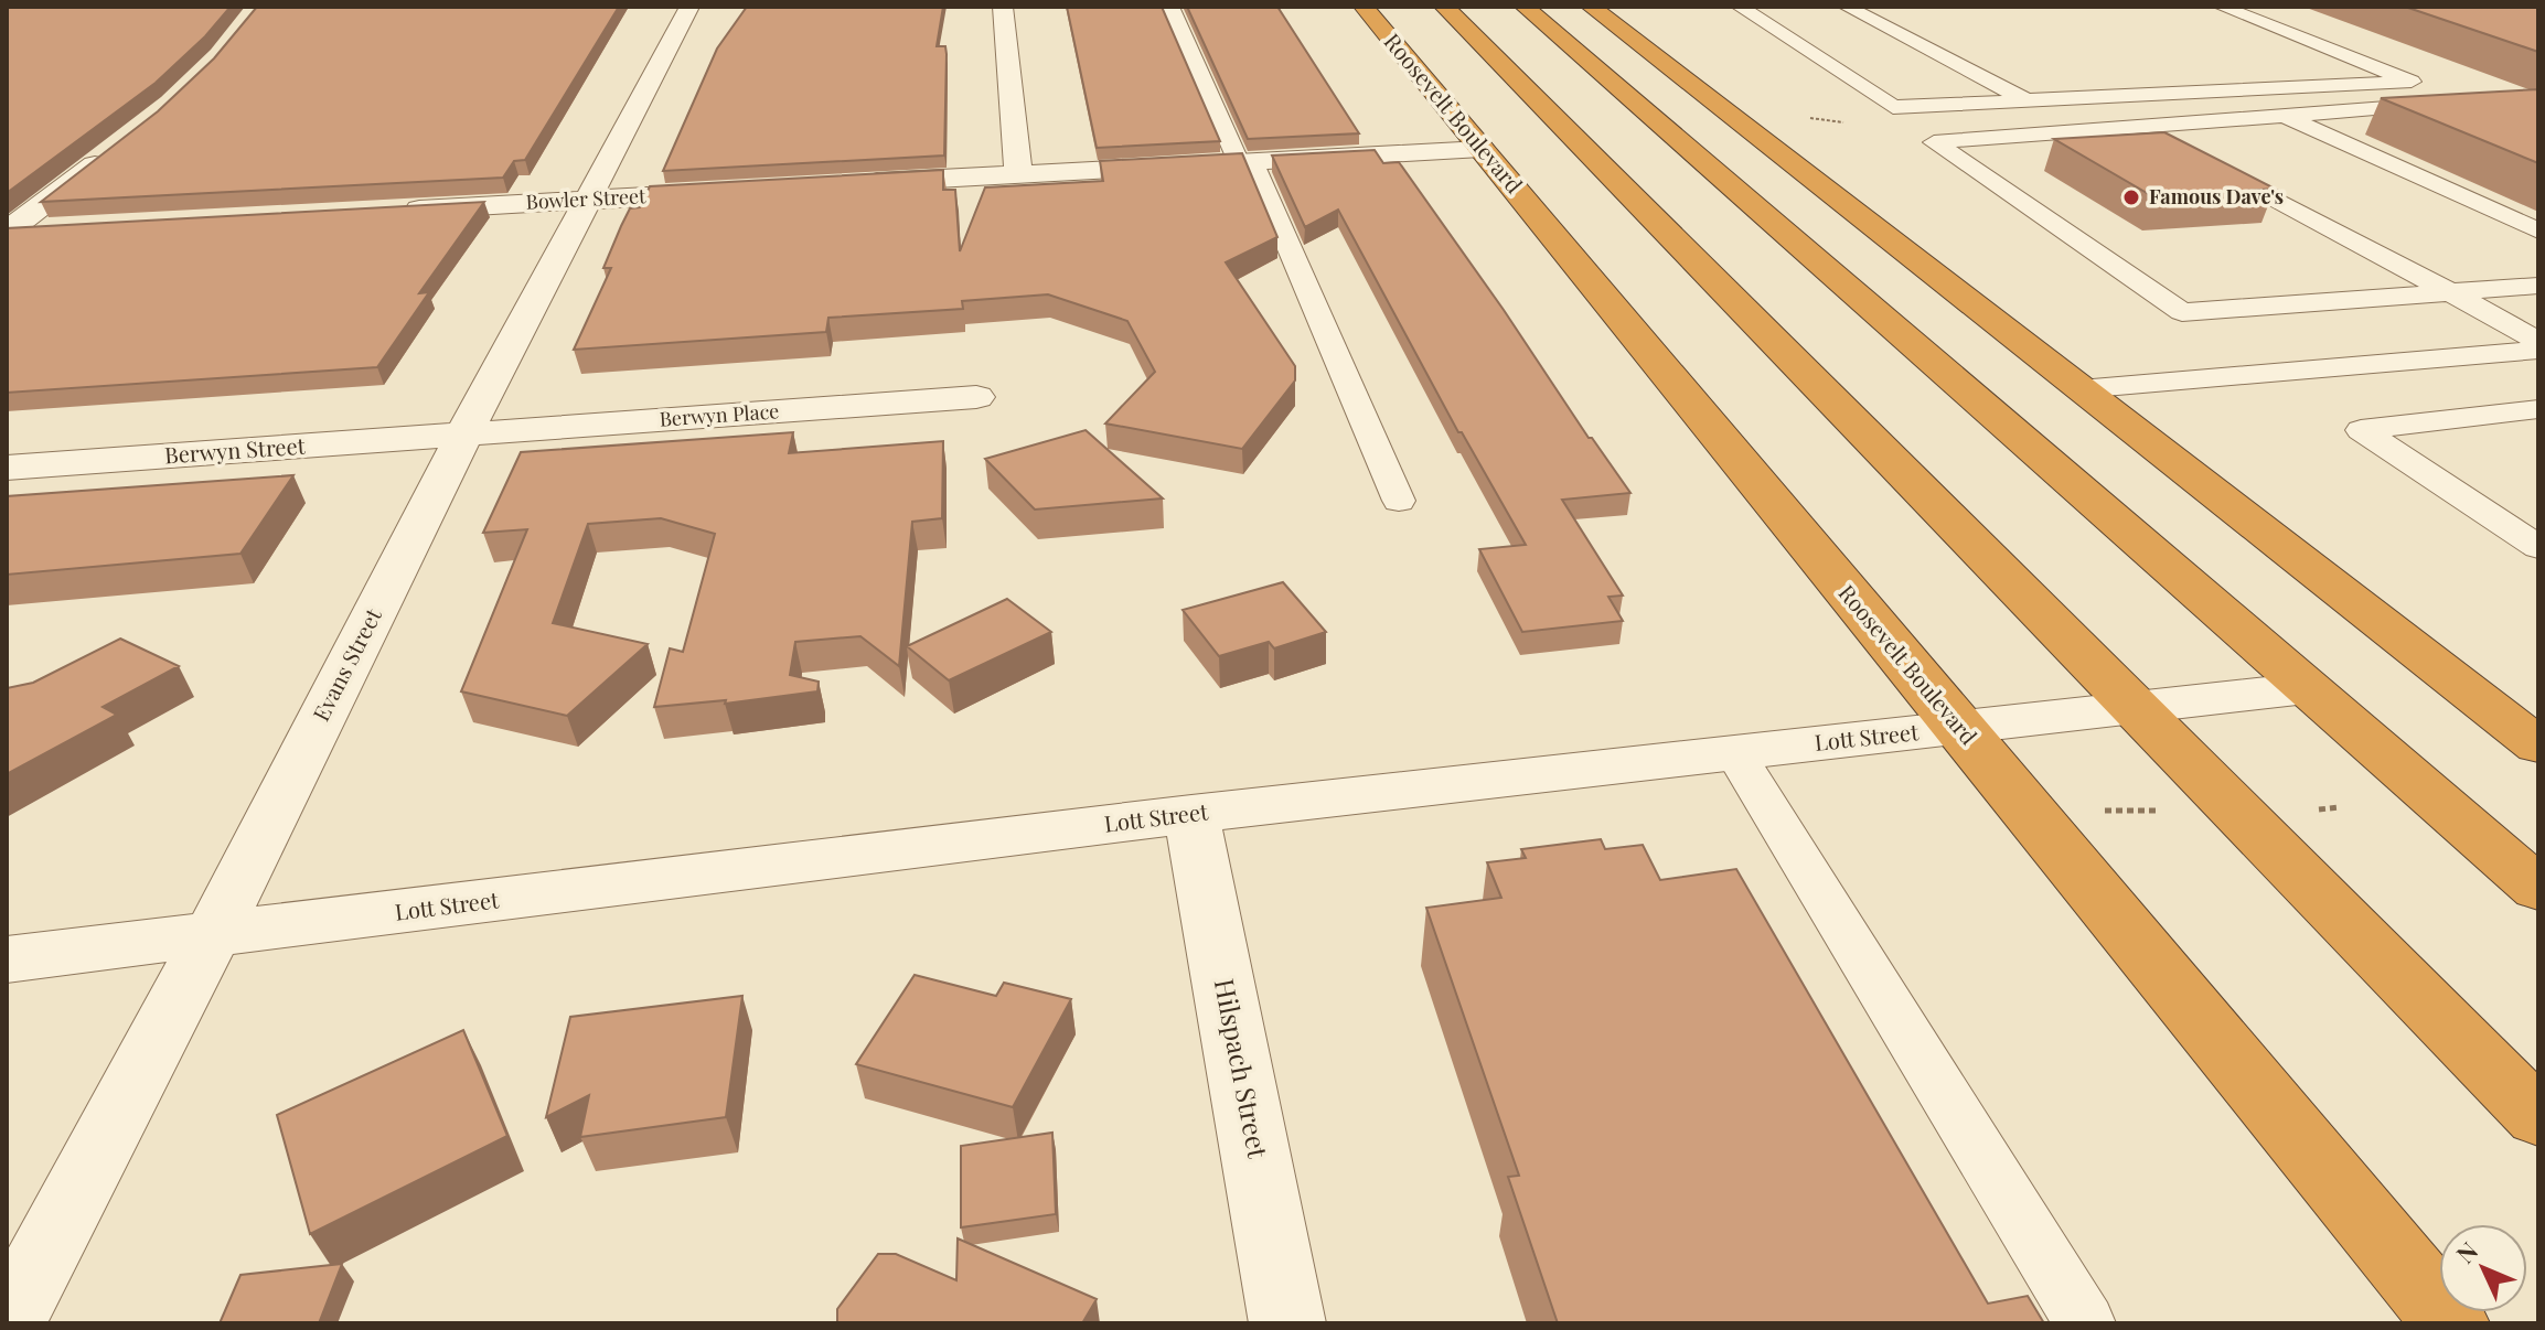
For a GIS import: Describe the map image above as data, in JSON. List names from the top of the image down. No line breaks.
{"streets":{"highway":["Roosevelt Boulevard"],"street":["Bowler Street","Berwyn Place","Berwyn Street","Evans Street","Lott Street","Hilspach Street"]},"crossings":[["Roosevelt Boulevard","Lott Street"],["Bowler Street","Evans Street"],["Berwyn Place","Berwyn Street"],["Berwyn Place","Evans Street"],["Berwyn Street","Evans Street"],["Evans Street","Lott Street"],["Lott Street","Hilspach Street"]],"places":["Famous Dave's"],"north":"top left"}
